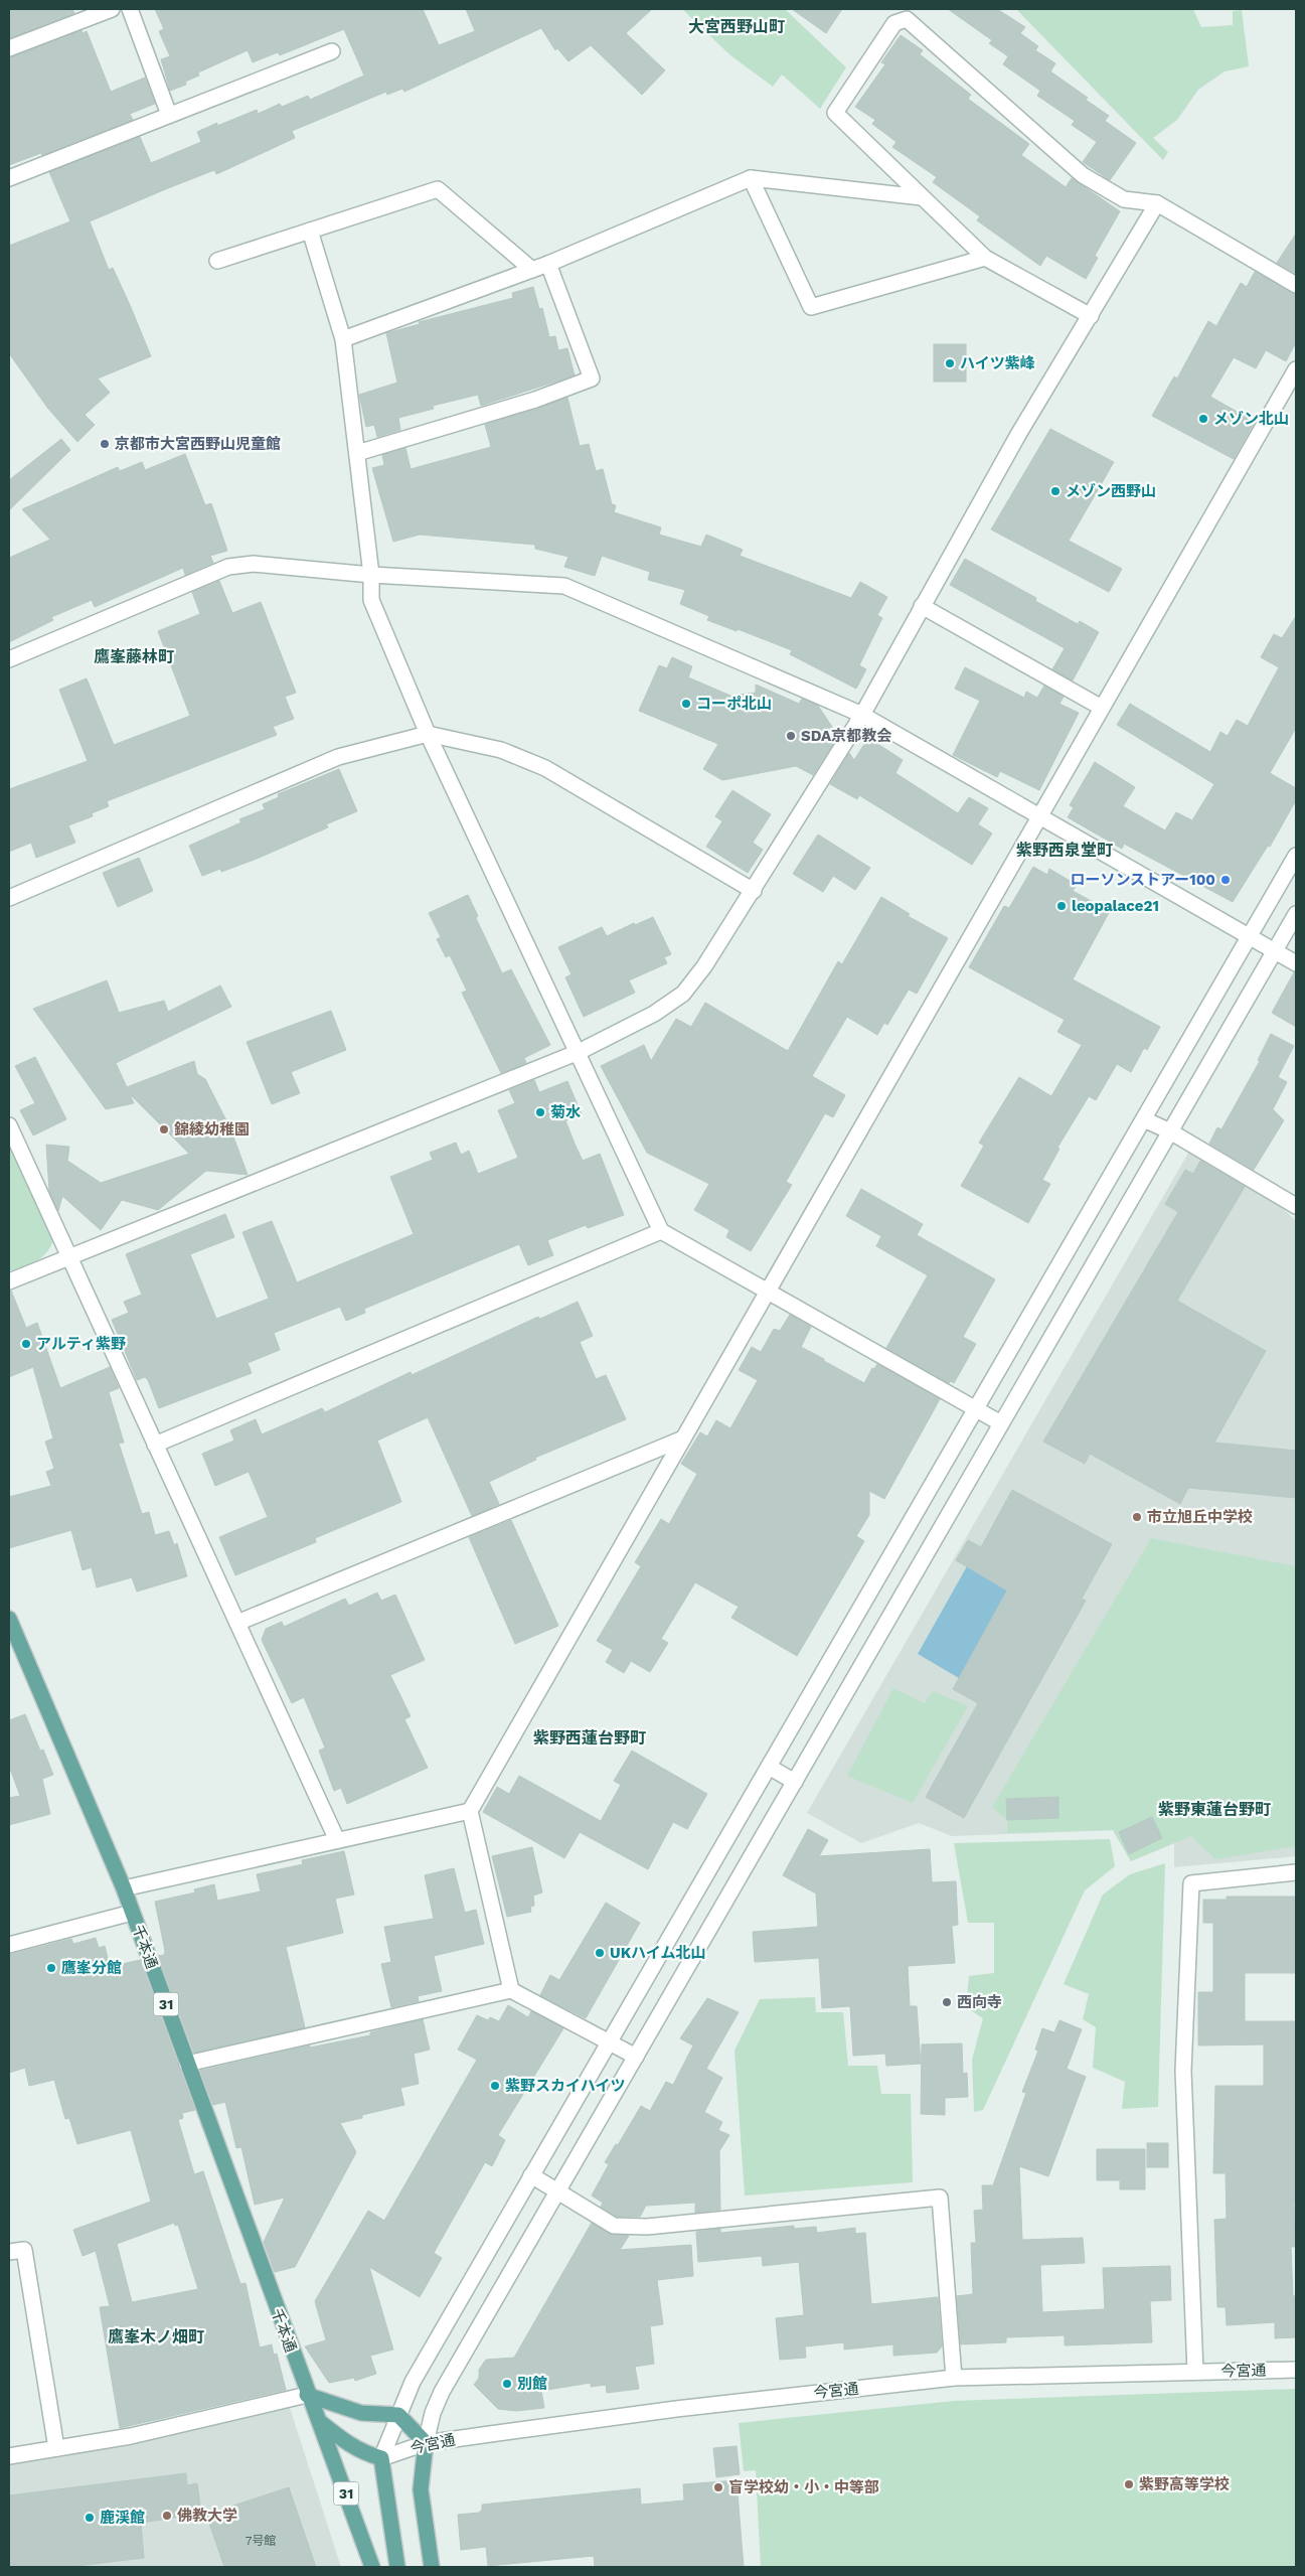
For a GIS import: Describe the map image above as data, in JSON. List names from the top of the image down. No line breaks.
{"streets":{"main road":["千本通","31"],"street":["今宮通"]},"crossings":[["千本通","31"]],"districts":["大宮西野山町","鷹峯藤林町","紫野西泉堂町","紫野西蓮台野町","紫野東蓮台野町","鷹峯木ノ畑町"],"places":["ハイツ紫峰","メゾン北山","京都市大宮西野山児童館","メゾン西野山","コーポ北山","SDA京都教会","ローソンストアー100","leopalace21","菊水","錦綾幼稚園","アルティ紫野","市立旭丘中学校","UKハイム北山","鷹峯分館","西向寺","紫野スカイハイツ","別館","紫野高等学校","盲学校幼・小・中等部","佛教大学","鹿渓館"],"house_numbers":["7号館"]}
